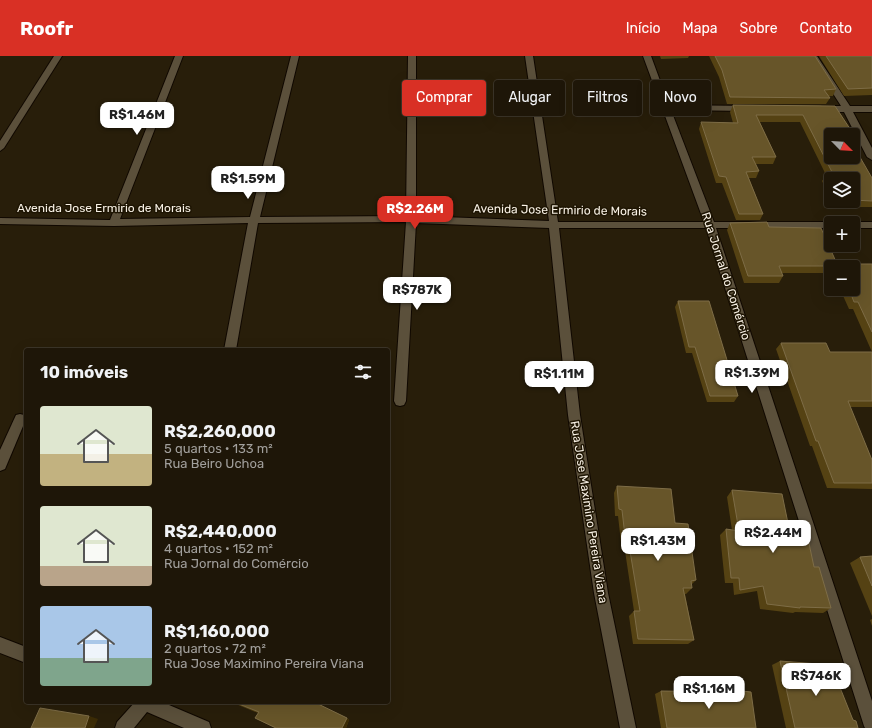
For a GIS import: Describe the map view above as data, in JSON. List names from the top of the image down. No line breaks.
{"streets":{"street":["Avenida Jose Ermirio de Morais","Rua Jornal do Comércio","Rua Jose Maximino Pereira Viana"]},"crossings":[["Avenida Jose Ermirio de Morais","Rua Jornal do Comércio"],["Avenida Jose Ermirio de Morais","Rua Jose Maximino Pereira Viana"]],"north":"bottom right","page":{"header":"Roofr","nav":["Início","Mapa","Sobre","Contato"],"chip":["Comprar","Alugar","Filtros","Novo"],"price":["R$1.46M","R$1.59M","R$2.26M","R$787K","R$1.39M","R$1.11M","R$2.44M","R$1.43M","R$746K","R$1.16M"],"map_buttons":["+","−"],"heading":"10 imóveis","list":[{"name":"R$2,260,000","note":"5 quartos · 133 m² · Rua Beiro Uchoa"},{"name":"R$2,440,000","note":"4 quartos · 152 m² · Rua Jornal do Comércio"},{"name":"R$1,160,000","note":"2 quartos · 72 m² · Rua Jose Maximino Pereira Viana"}]}}
